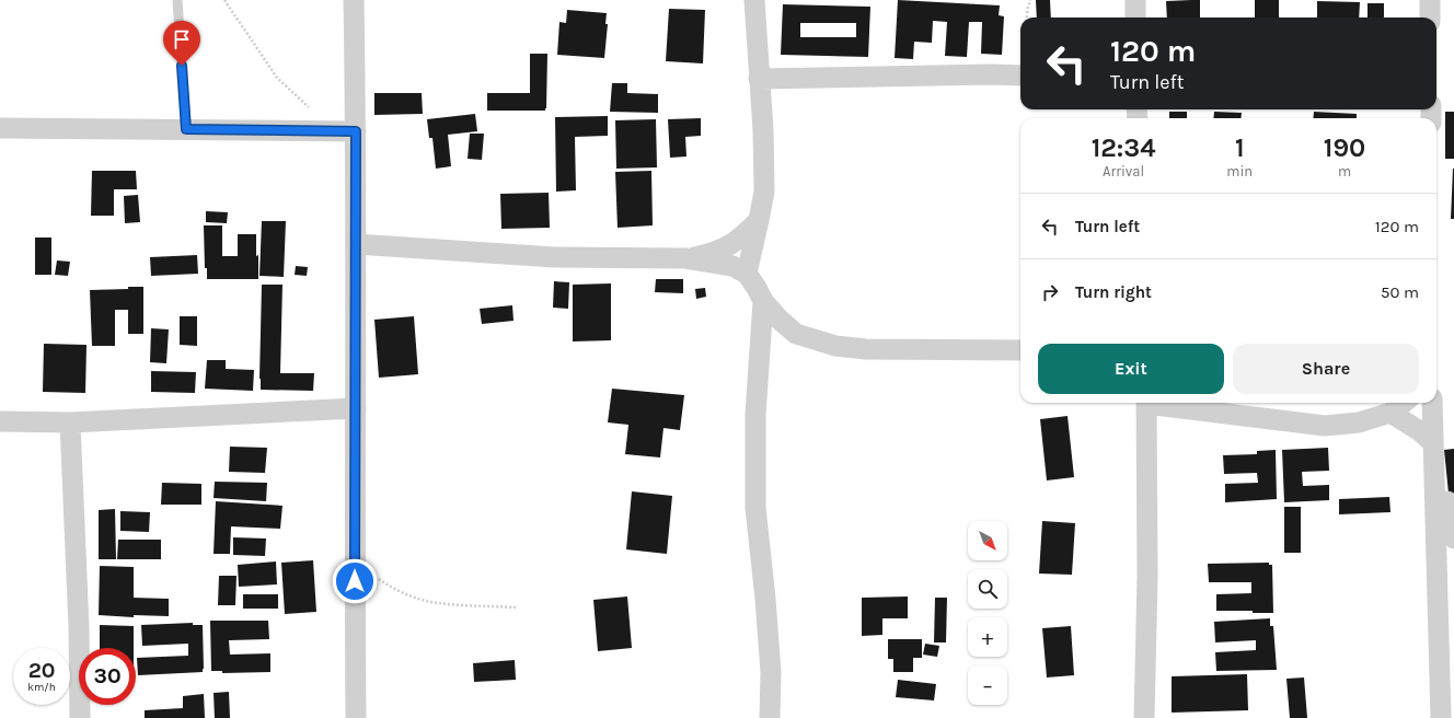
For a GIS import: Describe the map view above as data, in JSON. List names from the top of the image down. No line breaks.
{"north":"bottom right","page":{"turn":["120 m","Turn left"],"eta":["12:34","Arrival","1","min","190","m"],"list":[{"name":"Turn left","value":"120 m"},{"name":"Turn right","value":"50 m"}],"buttons":["Exit","Share"],"map_buttons":["+","−"],"speed":"20 km/h","limit":"30"}}
